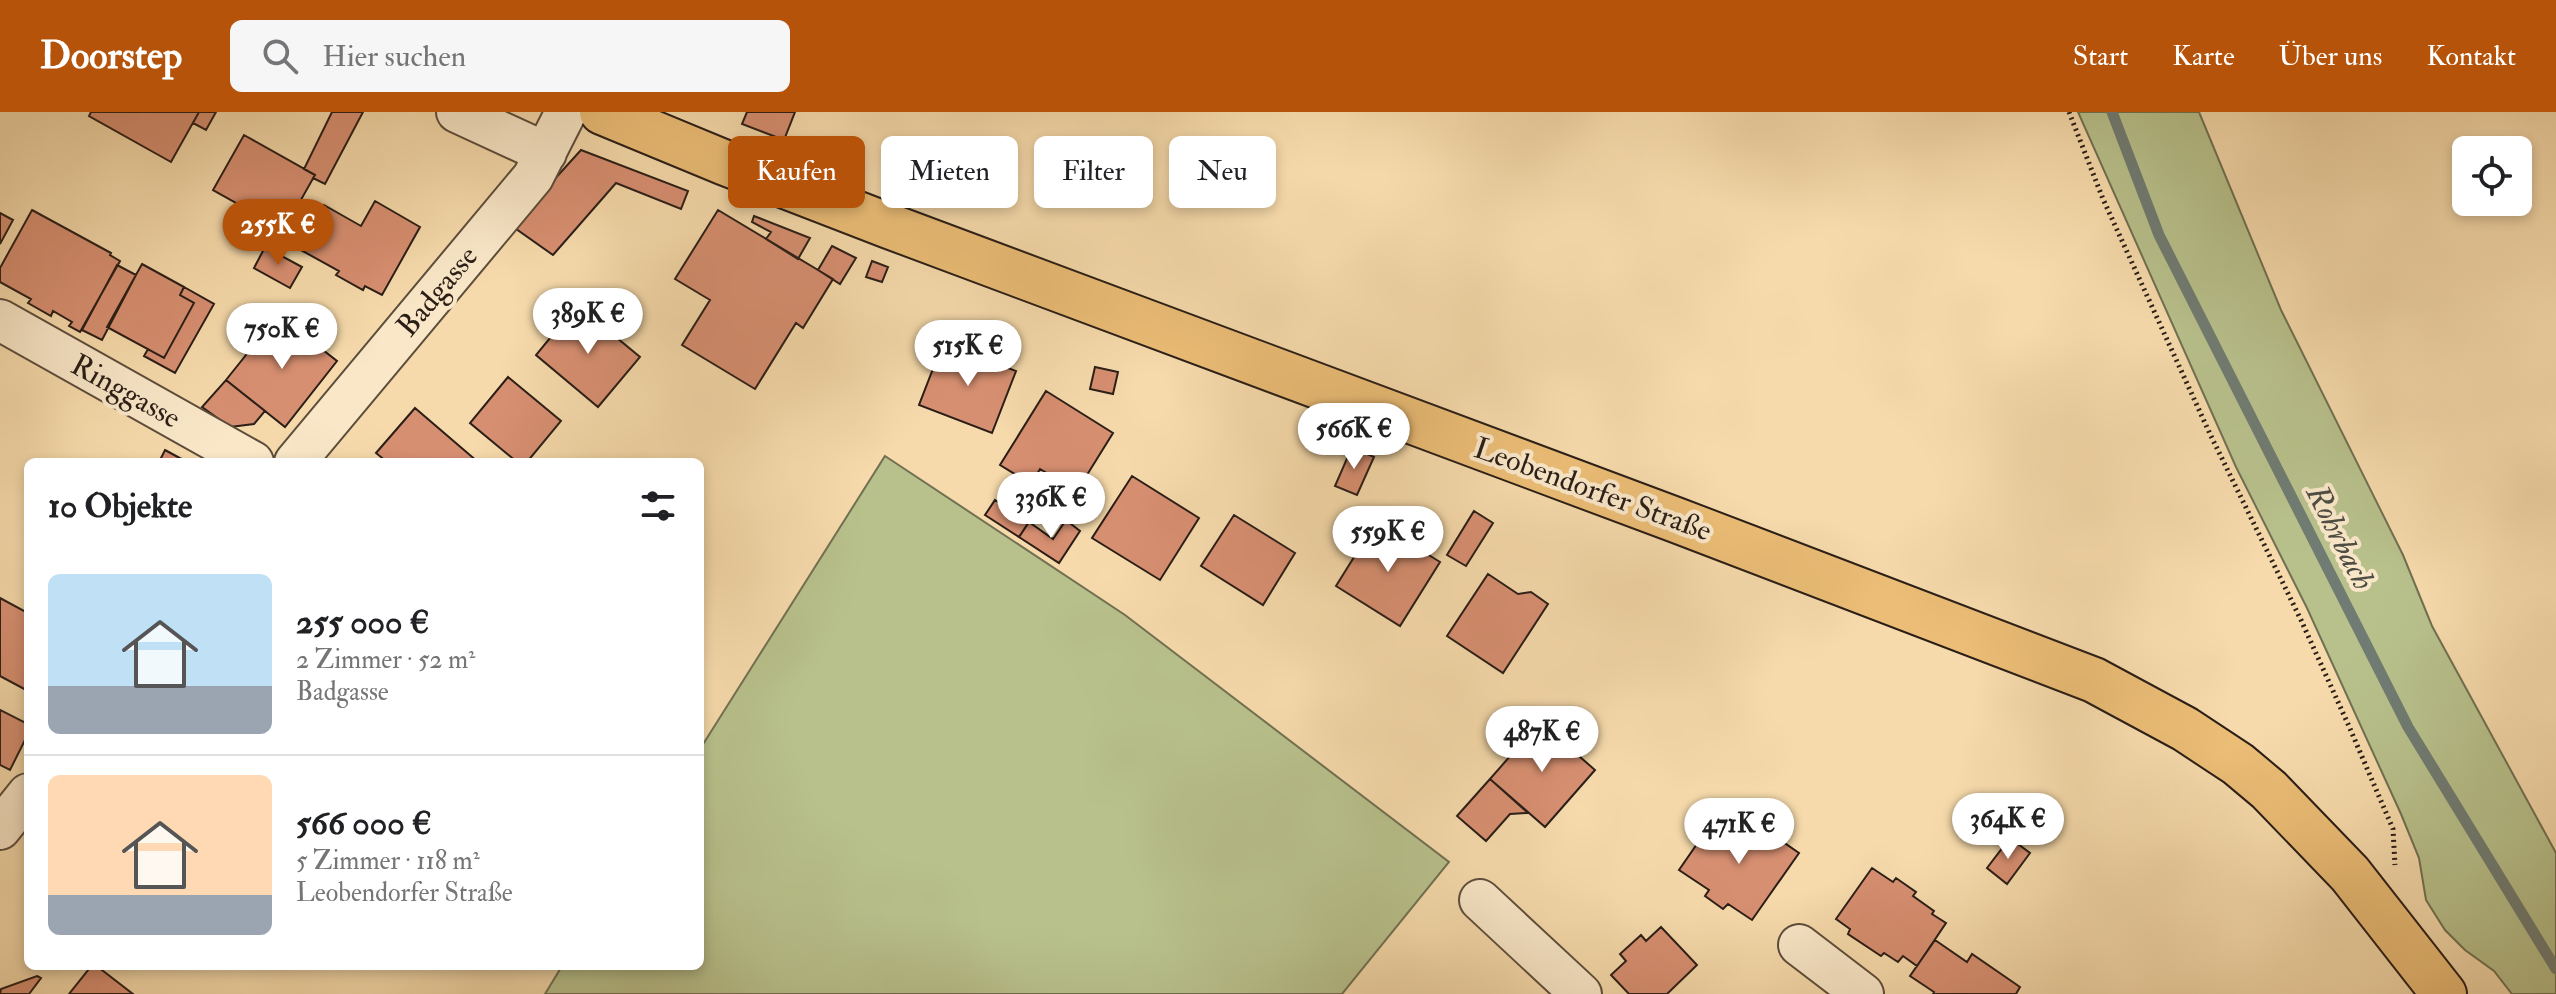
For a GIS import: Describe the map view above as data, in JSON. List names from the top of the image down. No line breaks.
{"streets":{"main road":["Leobendorfer Straße"],"street":["Badgasse","Ringgasse"]},"water":["Rohrbach"],"page":{"header":"Doorstep","search":"Hier suchen","nav":["Start","Karte","Über uns","Kontakt"],"chip":["Kaufen","Mieten","Filter","Neu"],"price":["255K €","389K €","750K €","515K €","566K €","336K €","559K €","487K €","364K €","471K €"],"heading":"10 Objekte","list":[{"name":"255 000 €","note":"2 Zimmer · 52 m² · Badgasse"},{"name":"566 000 €","note":"5 Zimmer · 118 m² · Leobendorfer Straße"}]}}
